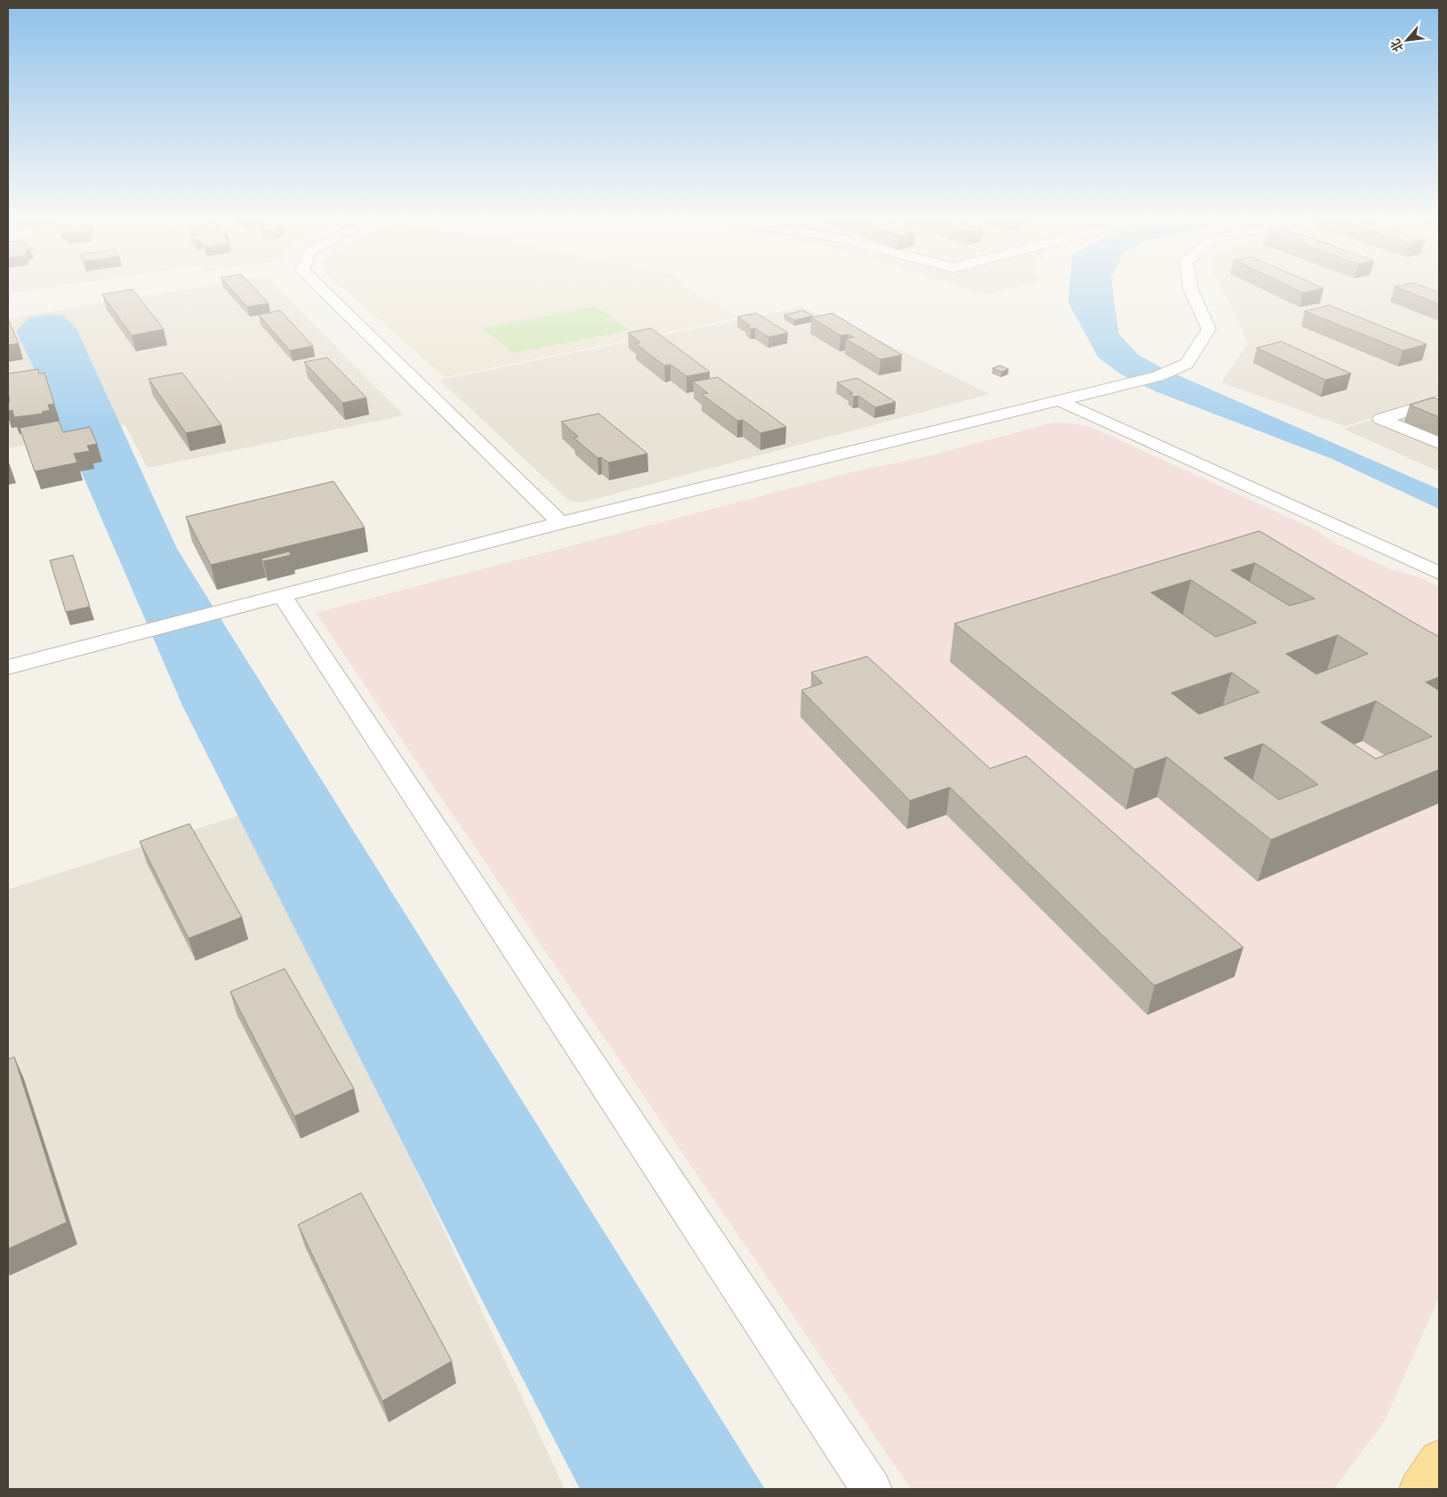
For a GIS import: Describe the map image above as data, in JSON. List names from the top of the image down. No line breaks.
{"north":"bottom left"}
